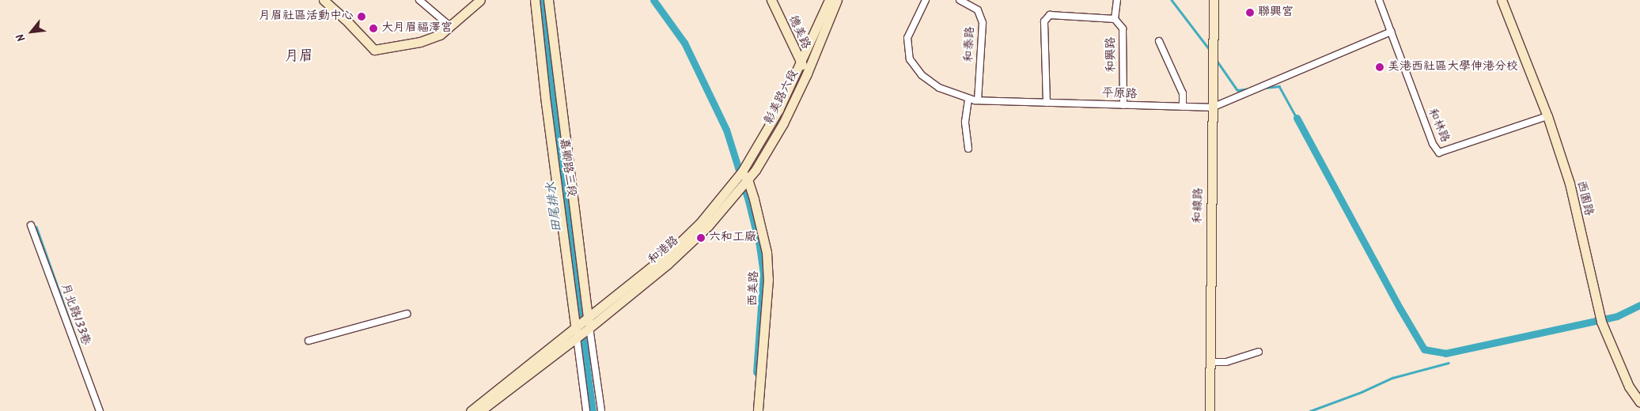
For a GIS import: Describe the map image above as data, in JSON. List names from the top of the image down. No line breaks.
{"streets":{"street":["德美路","和泰路","和興路","平原路","彰美路六段","和林路","嘉卿路三段","西園路","和線路","和港路","西美路","月北路133巷"]},"crossings":[["德美路","彰美路六段"],["和泰路","平原路"],["和興路","平原路"],["平原路","和林路"],["平原路","和線路"],["彰美路六段","和港路"],["彰美路六段","西美路"],["和林路","西園路"],["嘉卿路三段","和港路"],["和港路","西美路"]],"districts":["月眉"],"water":["田尾排水"],"places":["聯興宮","月眉社區活動中心","大月眉福澤宮","美港西社區大學伸港分校","六和工廠"],"north":"bottom left"}
